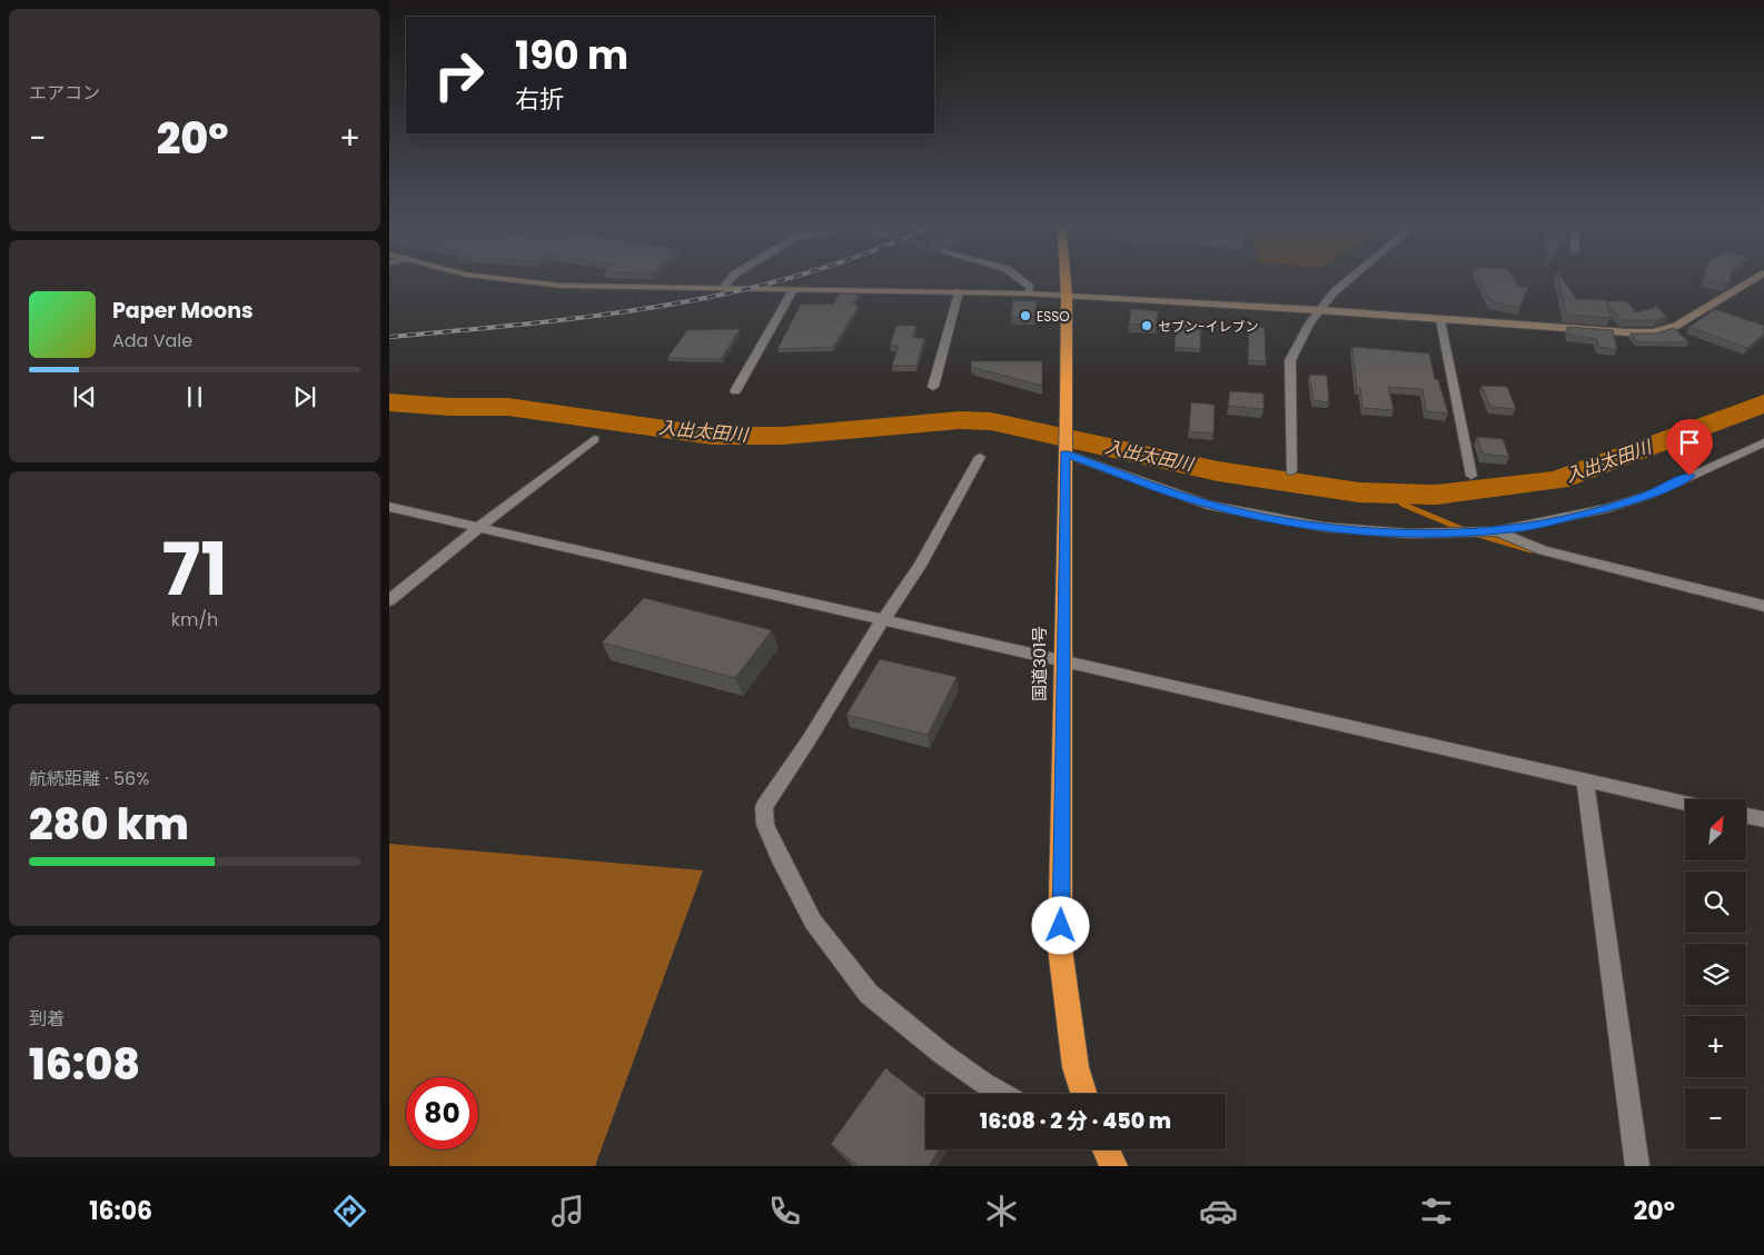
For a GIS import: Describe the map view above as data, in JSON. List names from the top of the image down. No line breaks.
{"streets":{"highway":["国道301号"]},"water":["入出太田川"],"places":["ESSO","セブン-イレブン"],"north":"top right","page":{"tile":["エアコン",["71","km/h"],["航続距離 · 56%","280 km"],["到着","16:08"]],"turn":["190 m","右折"],"heat":["−","20°","+"],"song":["Paper Moons","Ada Vale"],"map_buttons":["+","−"],"limit":"80","trip":"16:08 · 2 分 · 450 m","tabs":["16:06","20°"]}}
